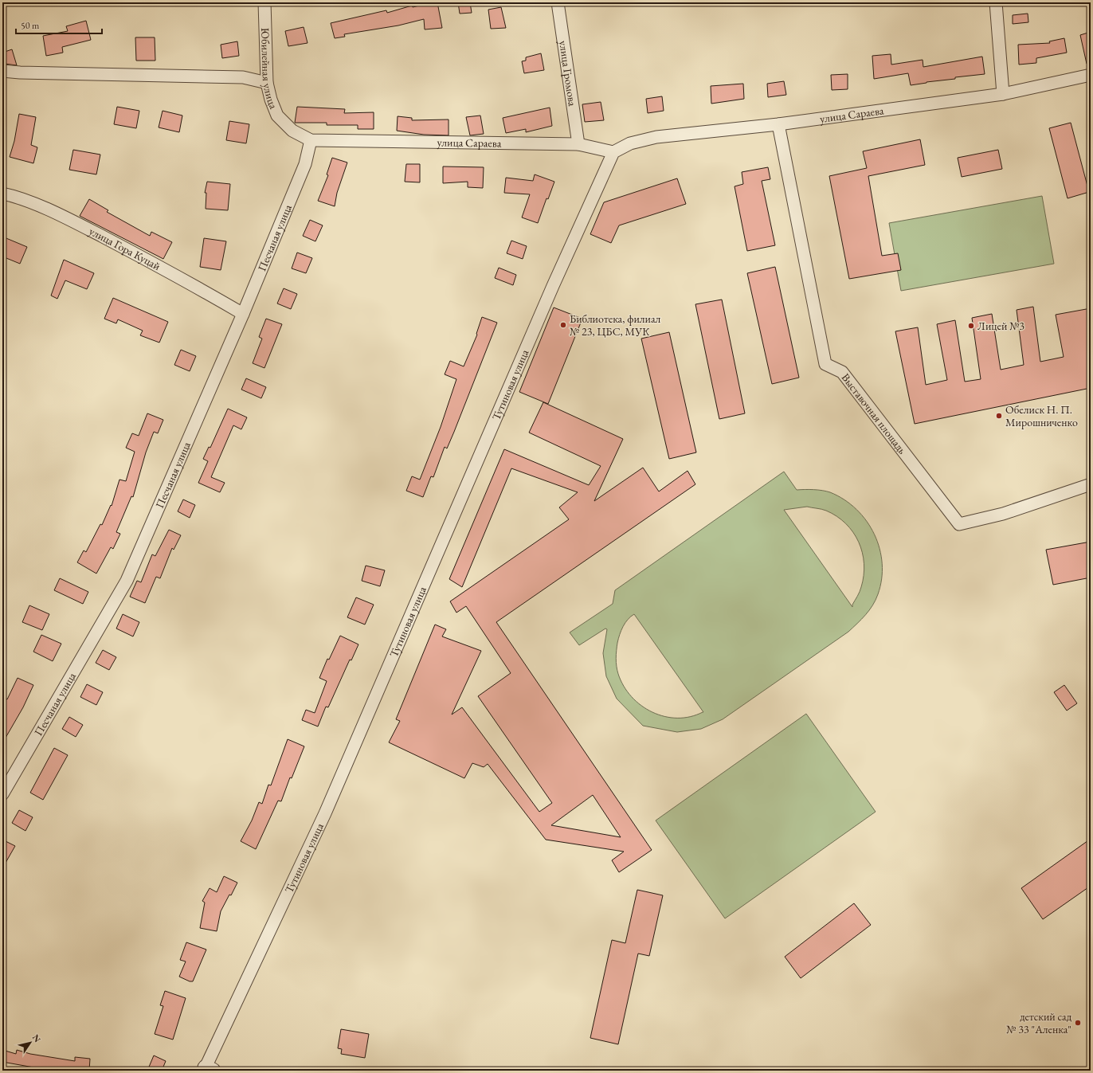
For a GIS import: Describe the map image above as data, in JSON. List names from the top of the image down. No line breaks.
{"streets":{"street":["Юбилейная улица","улица Громова","улица Сараева","Песчаная улица","улица Гора Куцай","Тутиновая улица","Выставочная площадь"]},"crossings":[["Юбилейная улица","улица Сараева"],["Юбилейная улица","Песчаная улица"],["улица Громова","улица Сараева"],["улица Сараева","Тутиновая улица"],["улица Сараева","Выставочная площадь"],["Песчаная улица","улица Гора Куцай"]],"places":["Библиотека, филиал № 23, ЦБС, МУК","Лицей №3","Обелиск Н. П. Мирошниченко","детский сад № 33 \"Аленка\""],"scale_bar":"50 m","north":"top right"}
